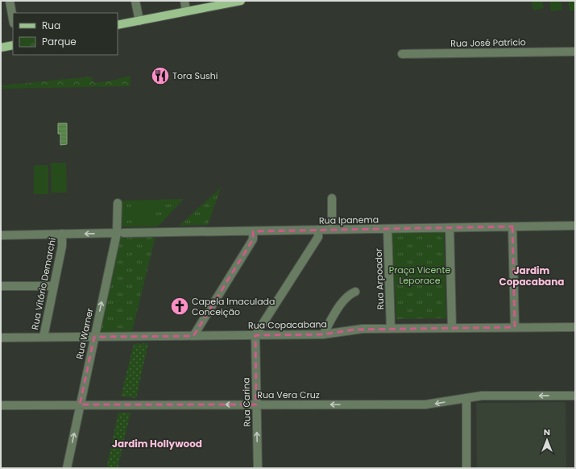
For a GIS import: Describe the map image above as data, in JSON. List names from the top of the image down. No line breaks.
{"streets":{"street":["Rua José Patrício","Rua Ipanema","Rua Arpoador","Rua Vitório Demarchi","Rua Copacabana","Rua Warner","Rua Vera Cruz","Rua Carina"]},"crossings":[["Rua Ipanema","Rua Arpoador"],["Rua Ipanema","Rua Vitório Demarchi"],["Rua Ipanema","Rua Warner"],["Rua Arpoador","Rua Copacabana"],["Rua Vitório Demarchi","Rua Copacabana"],["Rua Copacabana","Rua Warner"],["Rua Copacabana","Rua Carina"],["Rua Warner","Rua Vera Cruz"],["Rua Vera Cruz","Rua Carina"]],"one_way":["Rua Warner","Rua Vera Cruz","Rua Carina"],"districts":["Jardim Copacabana","Jardim Hollywood"],"parks":["Praça Vicente Leporace"],"places":{"restaurant":["Tora Sushi"],"church":["Capela Imaculada Conceição"]},"legend":["Rua","Parque"],"north":"top"}
